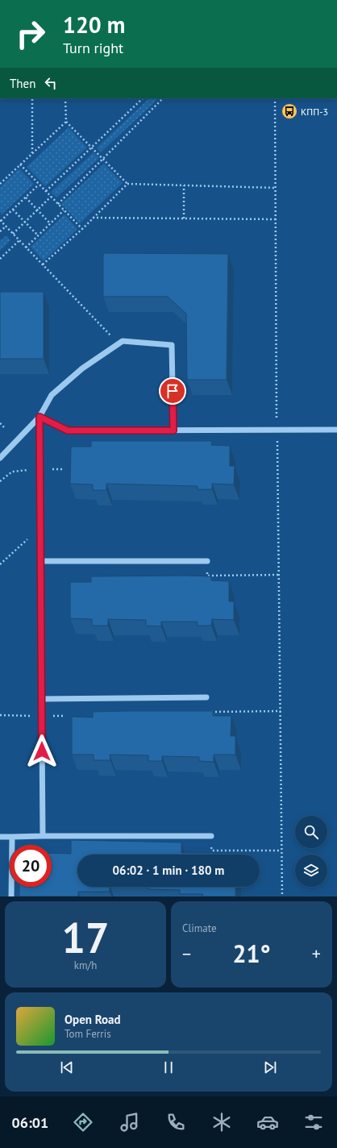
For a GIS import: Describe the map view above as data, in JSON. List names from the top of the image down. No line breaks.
{"places":{"bus stop":["КПП-3"]},"page":{"turn":["120 m","Turn right"],"then":"Then","limit":"20","trip":"06:02 · 1 min · 180 m","tile":[["17","km/h"],"Climate"],"heat":["−","21°","+"],"song":["Open Road","Tom Ferris"],"tabs":"06:01"}}
